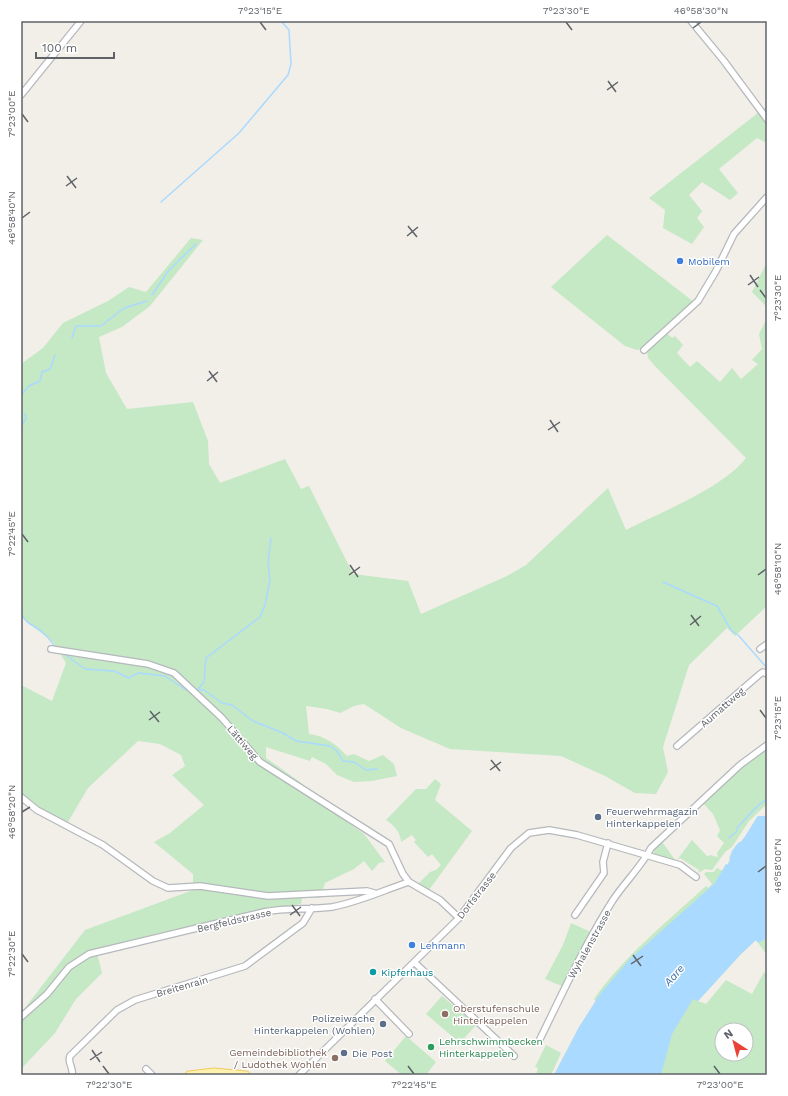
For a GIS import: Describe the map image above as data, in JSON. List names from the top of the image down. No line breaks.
{"streets":{"street":["Aumattweg","Lättiweg","Dorfstrasse","Bergfeldstrasse","Wyhalenstrasse","Breitenrain"]},"crossings":[["Lättiweg","Bergfeldstrasse"],["Dorfstrasse","Wyhalenstrasse"],["Bergfeldstrasse","Breitenrain"]],"water":["Aare"],"places":["Mobilem","Feuerwehrmagazin Hinterkappelen","Lehmann","Kipferhaus","Oberstufenschule Hinterkappelen","Polizeiwache Hinterkappelen (Wohlen)","Lehrschwimmbecken Hinterkappelen","Die Post","Gemeindebibliothek / Ludothek Wohlen"],"scale_bar":"100 m","north":"top left","coordinates":["7°23'15\"E","7°23'30\"E","46°58'30\"N","7°23'00\"E","46°58'40\"N","7°22'45\"E","46°58'10\"N","46°58'20\"N","46°58'00\"N","7°22'30\"E"]}
